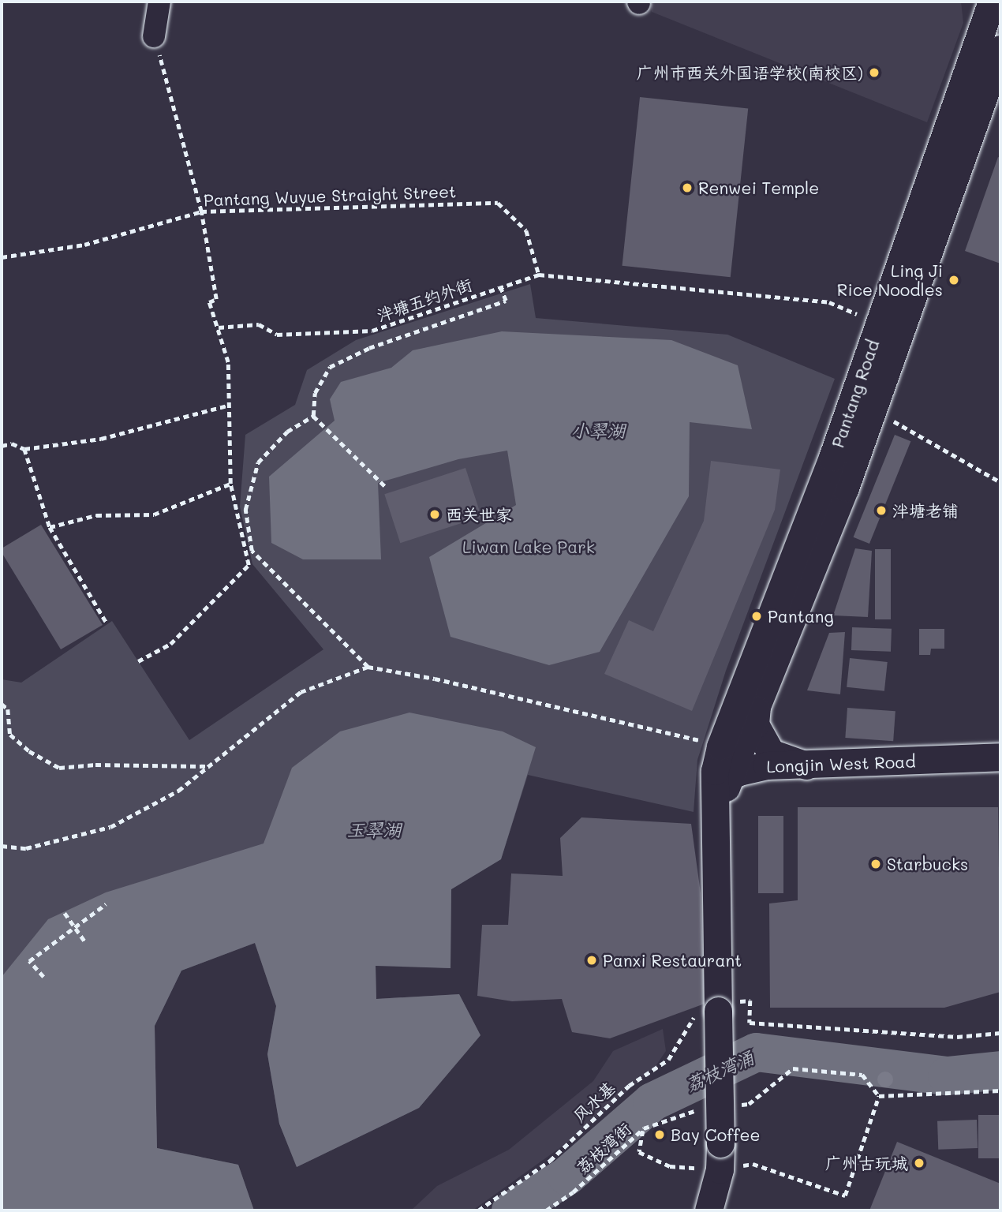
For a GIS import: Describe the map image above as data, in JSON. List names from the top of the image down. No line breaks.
{"streets":{"street":["Pantang Road","Longjin West Road"],"path":["Pantang Wuyue Straight Street","泮塘五约外街","风水基","荔枝湾街"]},"crossings":[["Pantang Wuyue Straight Street","泮塘五约外街"],["Pantang Road","Longjin West Road"]],"water":["小翠湖","玉翠湖","荔枝湾涌"],"parks":["Liwan Lake Park"],"places":["广州市西关外国语学校(南校区)","Renwei Temple","Ling Ji Rice Noodles","泮塘老铺","西关世家","Pantang","Starbucks","Panxi Restaurant","Bay Coffee","广州古玩城"]}
